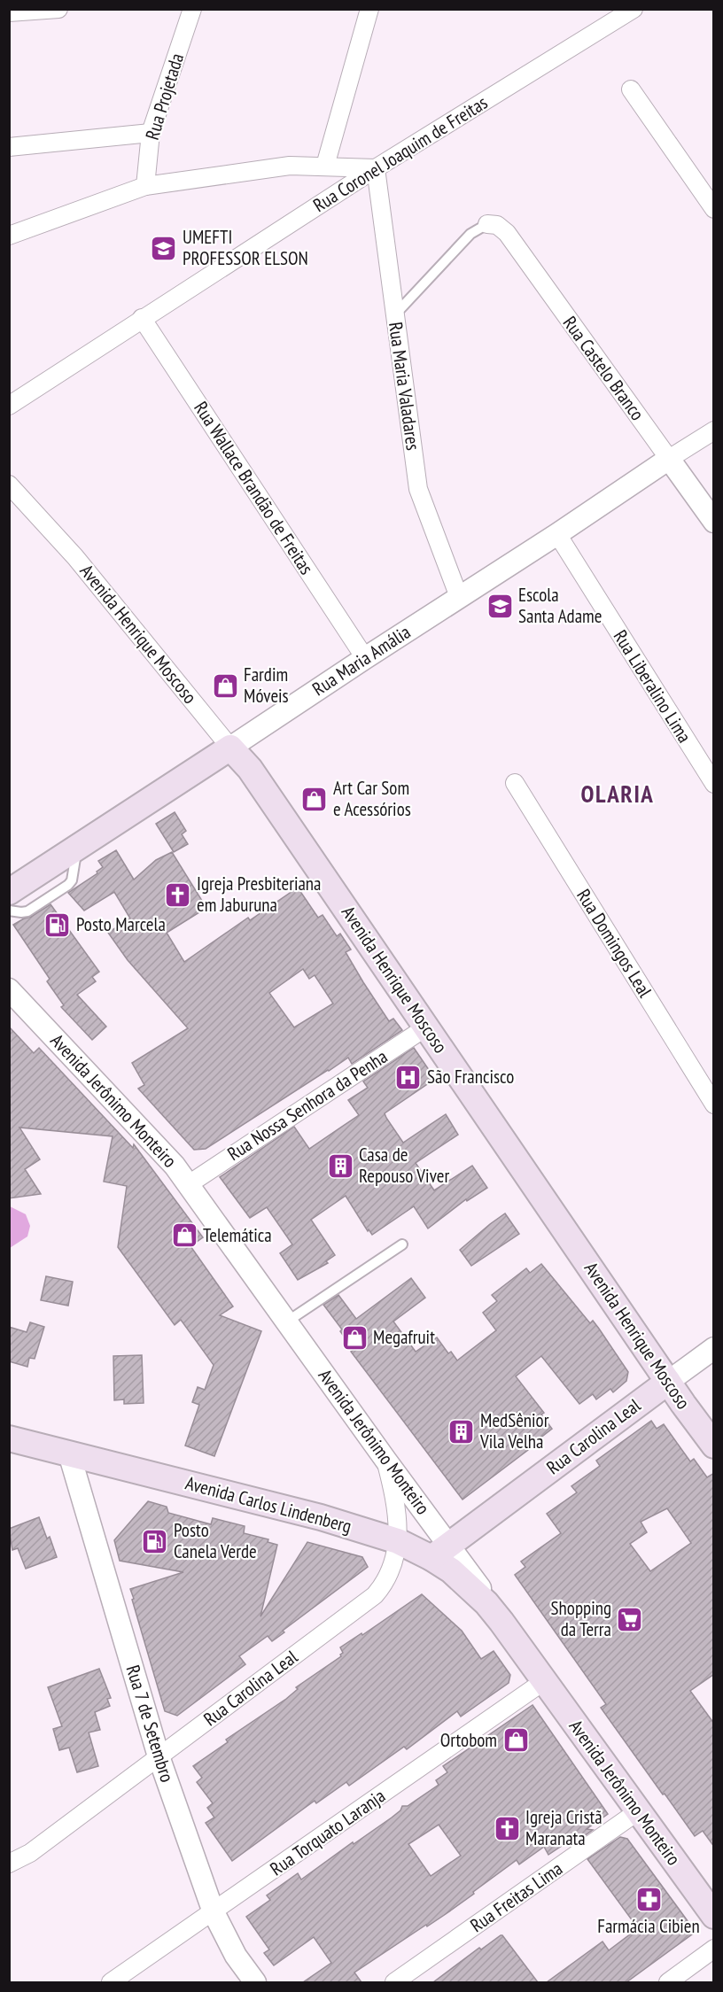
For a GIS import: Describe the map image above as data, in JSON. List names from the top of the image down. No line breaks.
{"streets":{"main road":["Avenida Henrique Moscoso","Rua Maria Amália","Avenida Jerônimo Monteiro","Rua Carolina Leal","Avenida Carlos Lindenberg"],"street":["Rua Projetada","Rua Coronel Joaquim de Freitas","Rua Castelo Branco","Rua Maria Valadares","Rua Wallace Brandão de Freitas","Rua Liberalino Lima","Rua Domingos Leal","Rua Nossa Senhora da Penha","Rua 7 de Setembro","Rua Torquato Laranja","Rua Freitas Lima"]},"crossings":[["Rua Coronel Joaquim de Freitas","Rua Maria Valadares"],["Rua Coronel Joaquim de Freitas","Rua Wallace Brandão de Freitas"],["Rua Castelo Branco","Rua Maria Amália"],["Rua Maria Valadares","Rua Maria Amália"],["Rua Wallace Brandão de Freitas","Rua Maria Amália"],["Avenida Henrique Moscoso","Rua Maria Amália"],["Avenida Henrique Moscoso","Rua Nossa Senhora da Penha"],["Avenida Henrique Moscoso","Rua Carolina Leal"],["Rua Maria Amália","Rua Liberalino Lima"],["Avenida Jerônimo Monteiro","Rua Nossa Senhora da Penha"],["Avenida Jerônimo Monteiro","Rua Carolina Leal"],["Avenida Jerônimo Monteiro","Avenida Carlos Lindenberg"],["Avenida Jerônimo Monteiro","Rua Torquato Laranja"],["Avenida Jerônimo Monteiro","Rua Freitas Lima"],["Rua Carolina Leal","Avenida Carlos Lindenberg"],["Rua Carolina Leal","Rua 7 de Setembro"],["Avenida Carlos Lindenberg","Rua 7 de Setembro"],["Rua 7 de Setembro","Rua Torquato Laranja"]],"districts":["OLARIA"],"places":{"school or university":["UMEFTI PROFESSOR ELSON","Escola Santa Adame"],"shop":["Fardim Móveis","Art Car Som e Acessórios","Telemática","Megafruit","Ortobom"],"church":["Igreja Presbiteriana em Jaburuna","Igreja Cristã Maranata"],"fuel station":["Posto Marcela","Posto Canela Verde"],"hospital":["São Francisco"],"building":["Casa de Repouso Viver","MedSênior Vila Velha"],"supermarket":["Shopping da Terra"],"pharmacy":["Farmácia Cibien"]}}
